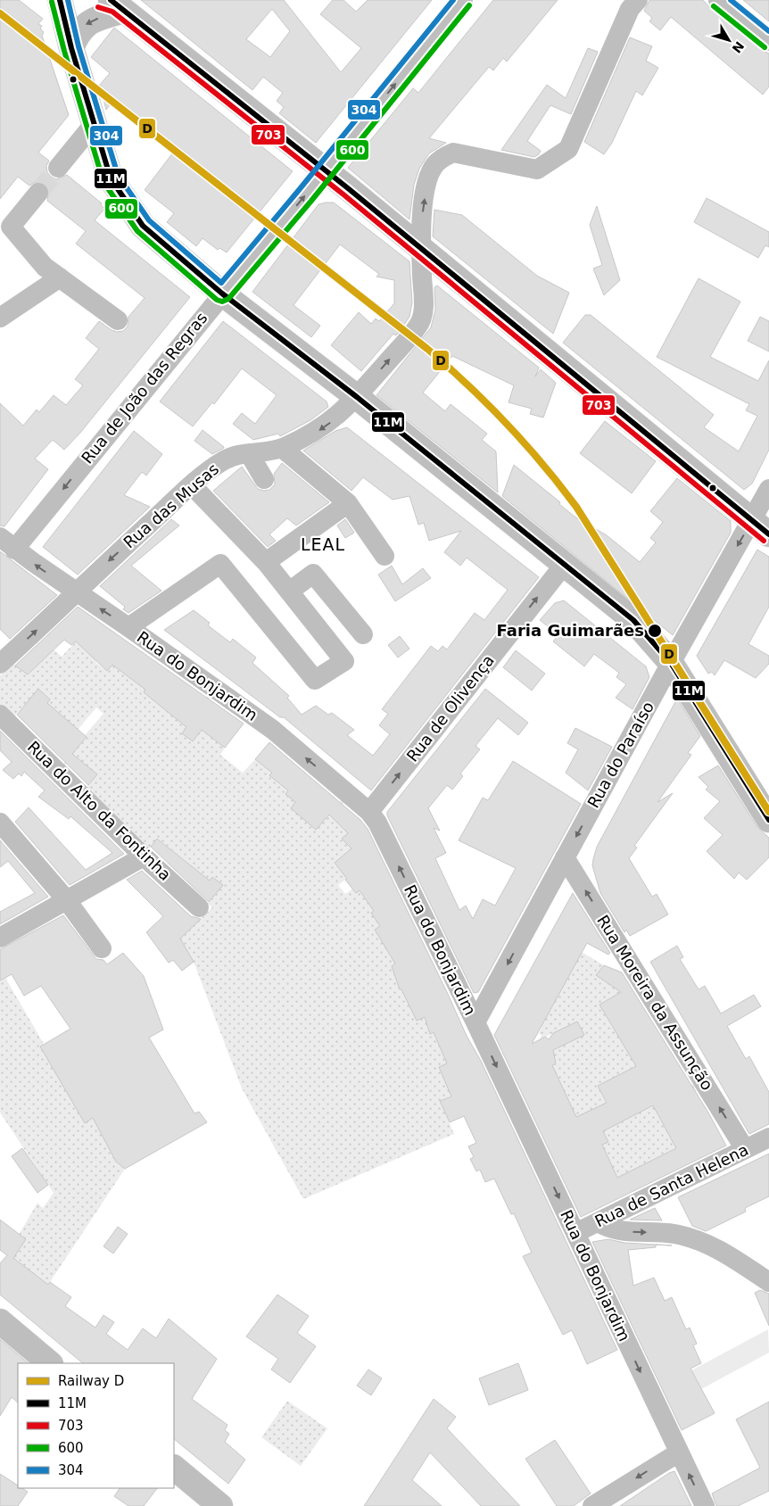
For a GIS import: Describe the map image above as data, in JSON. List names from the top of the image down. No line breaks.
{"streets":{"street":["Rua de João das Regras","Rua das Musas","Rua do Bonjardim","Rua de Olivença","Rua do Paraíso","Rua do Alto da Fontinha","Rua Moreira da Assunção","Rua de Santa Helena"]},"crossings":[["Rua de João das Regras","Rua do Bonjardim"],["Rua das Musas","Rua do Bonjardim"],["Rua do Bonjardim","Rua de Olivença"],["Rua do Bonjardim","Rua do Paraíso"],["Rua do Bonjardim","Rua de Santa Helena"],["Rua do Paraíso","Rua Moreira da Assunção"],["Rua Moreira da Assunção","Rua de Santa Helena"]],"one_way":["Rua de Olivença","Rua do Paraíso","Rua Moreira da Assunção"],"districts":["LEAL"],"places":["Faria Guimarães"],"lines":["transit line 11M","transit line 304","transit line 600","transit line 703","rail line D"],"legend":["Railway D","11M","703","600","304"],"north":"bottom right"}
